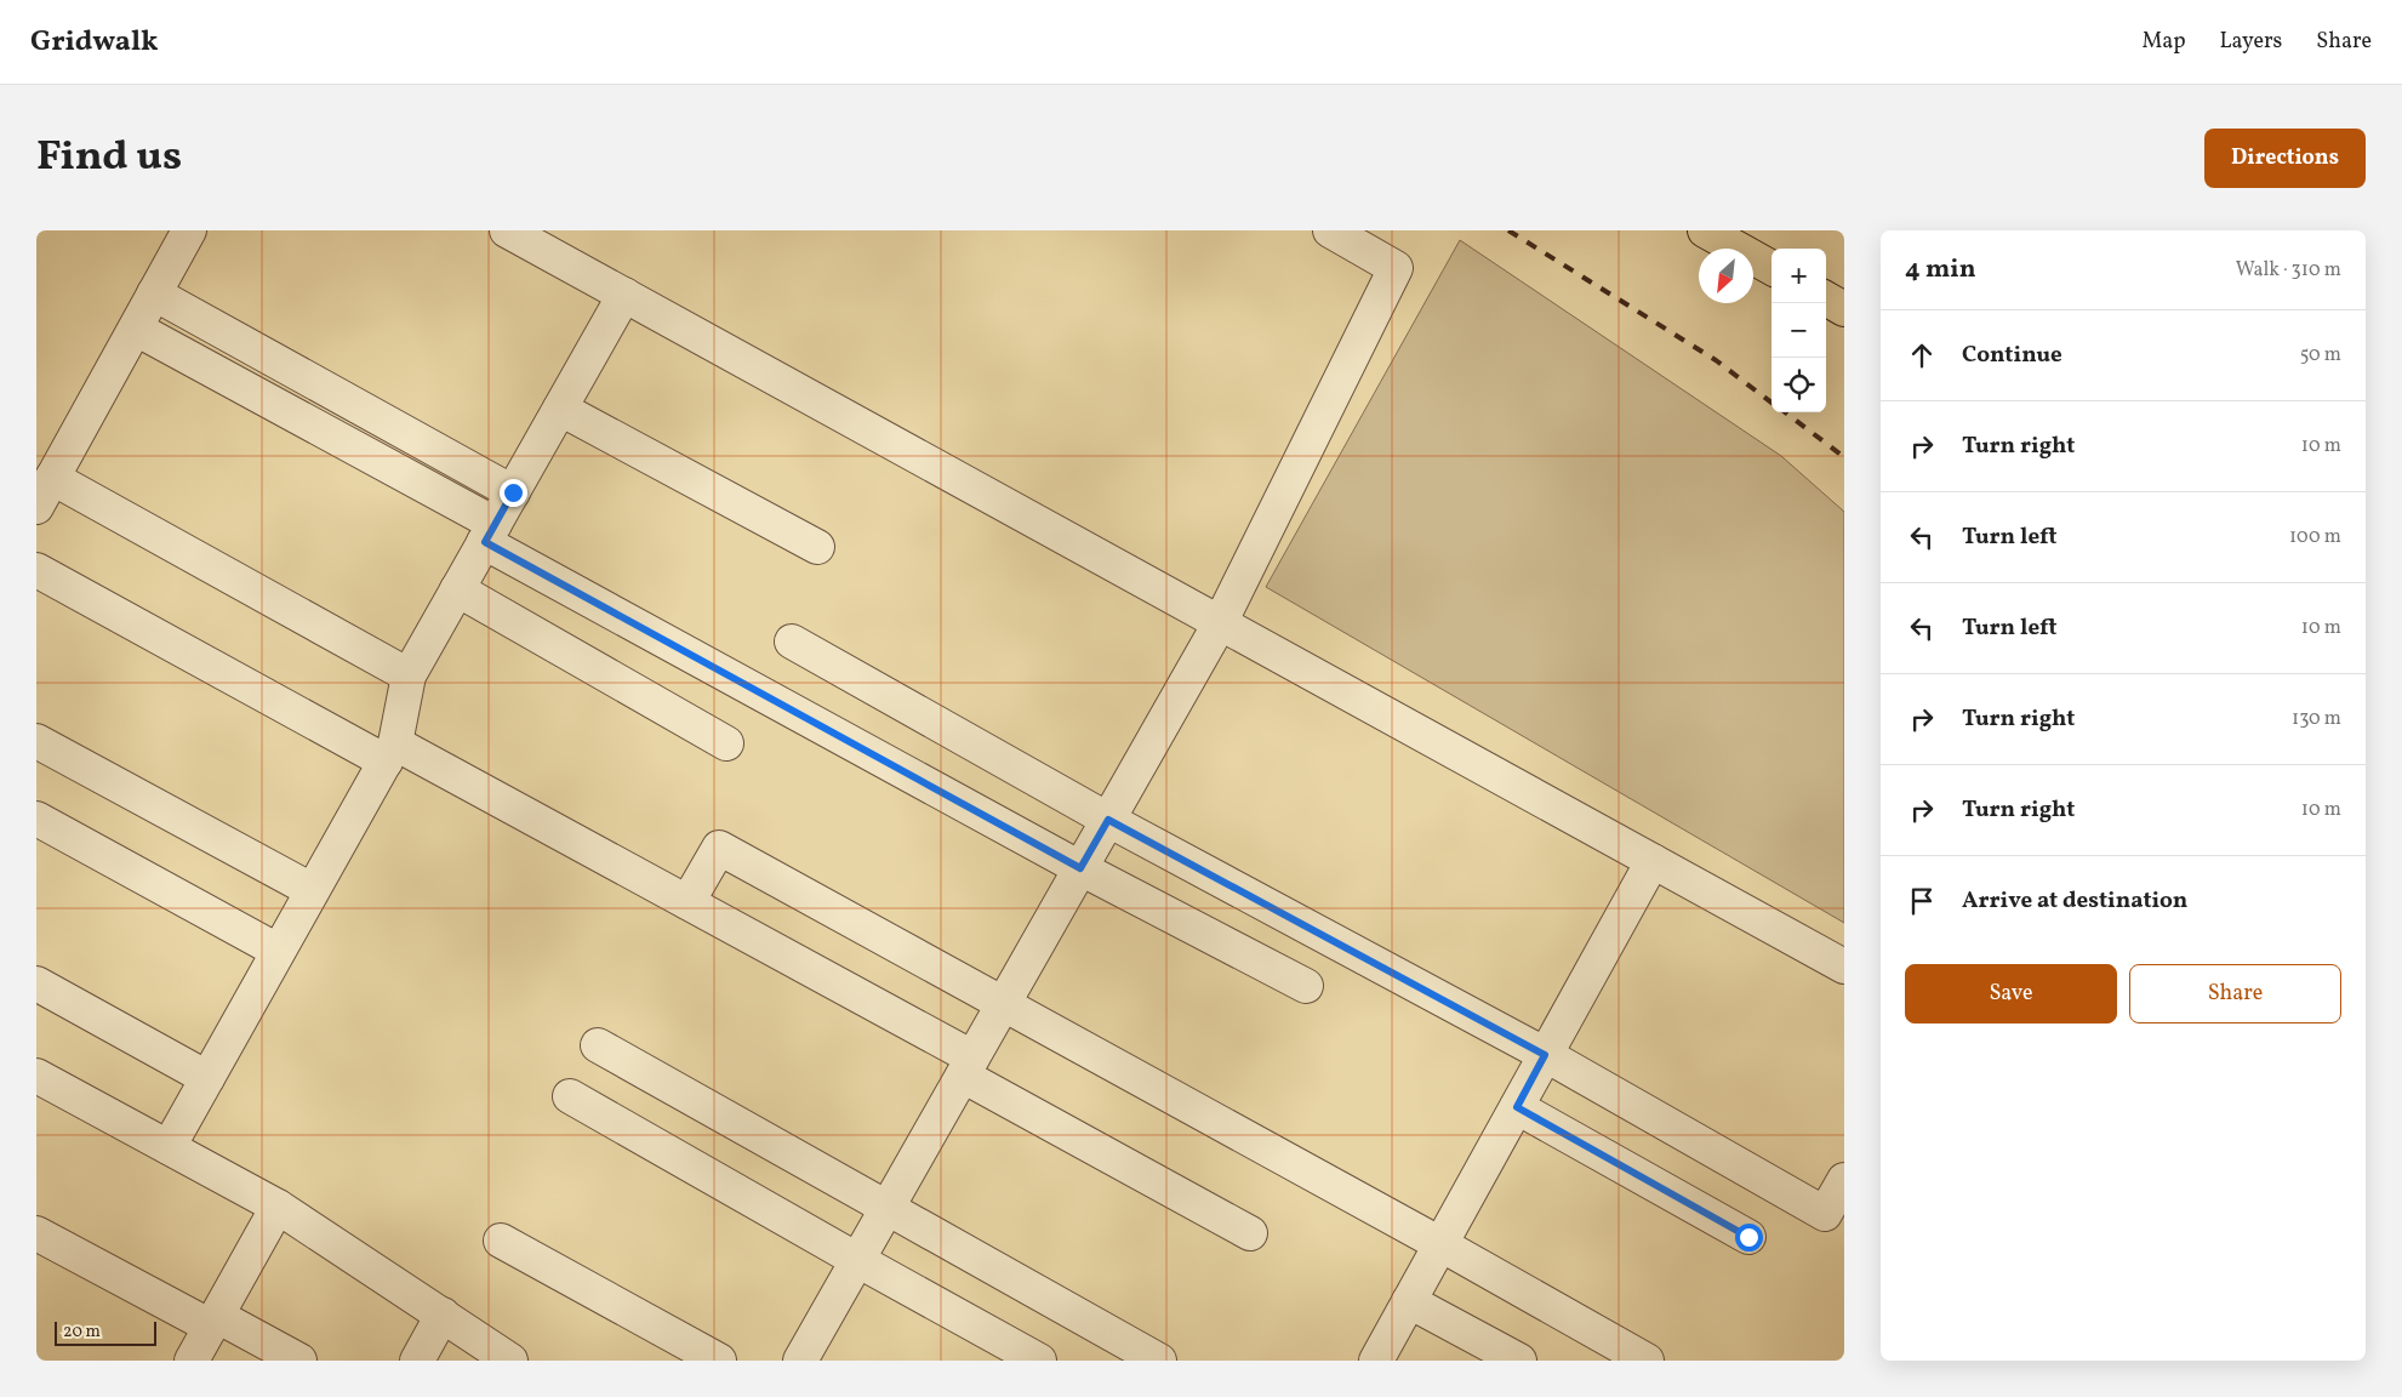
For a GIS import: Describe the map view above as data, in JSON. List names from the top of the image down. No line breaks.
{"scale_bar":"20 m","north":"bottom left","page":{"header":"Gridwalk","nav":["Map","Layers","Share"],"title":"Find us","buttons":["Directions",["Save","Share"]],"heading":["4 min","Walk · 310 m"],"map_buttons":["+","−"],"list":[["Continue","50 m"],["Turn right","10 m"],["Turn left","100 m"],["Turn left","10 m"],["Turn right","130 m"],["Turn right","10 m"],"Arrive at destination"],"scale":"20 m"}}
